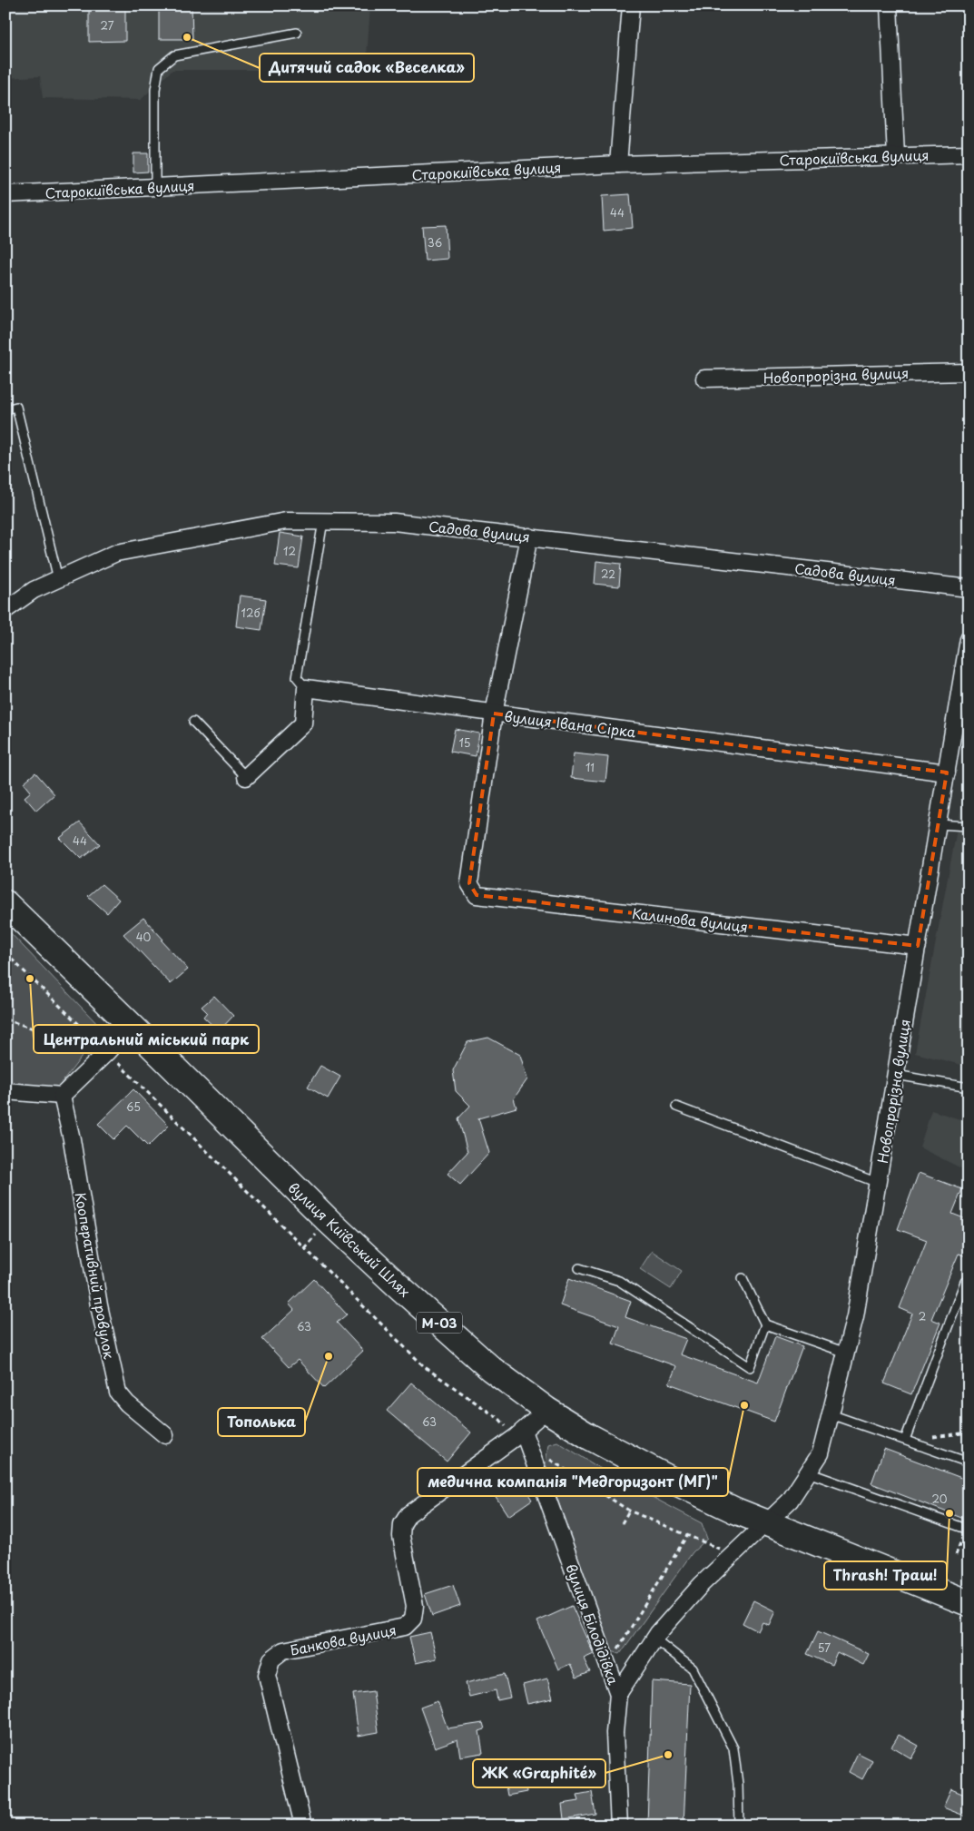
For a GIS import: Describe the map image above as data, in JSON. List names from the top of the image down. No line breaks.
{"streets":{"highway":["вулиця Київський Шлях","М-03"],"street":["Старокиївська вулиця","Новопрорізна вулиця","Садова вулиця","вулиця Івана Сірка","Калинова вулиця","Кооперативний провулок","вулиця Білодідівка","Банкова вулиця"]},"crossings":[["Новопрорізна вулиця","вулиця Івана Сірка"],["Новопрорізна вулиця","Калинова вулиця"],["Новопрорізна вулиця","вулиця Київський Шлях"],["Новопрорізна вулиця","вулиця Білодідівка"],["вулиця Івана Сірка","Калинова вулиця"],["вулиця Київський Шлях","Банкова вулиця"],["вулиця Білодідівка","Банкова вулиця"]],"places":["Дитячий садок «Веселка»","Центральний міський парк","Тополька","медична компанія \"Медгоризонт (МГ)\"","Thrash! Траш!","ЖК «Graphité»"],"house_numbers":["27","44","36","12","22","12б","15","11","44","40","65","2","63","63","20","57"]}
